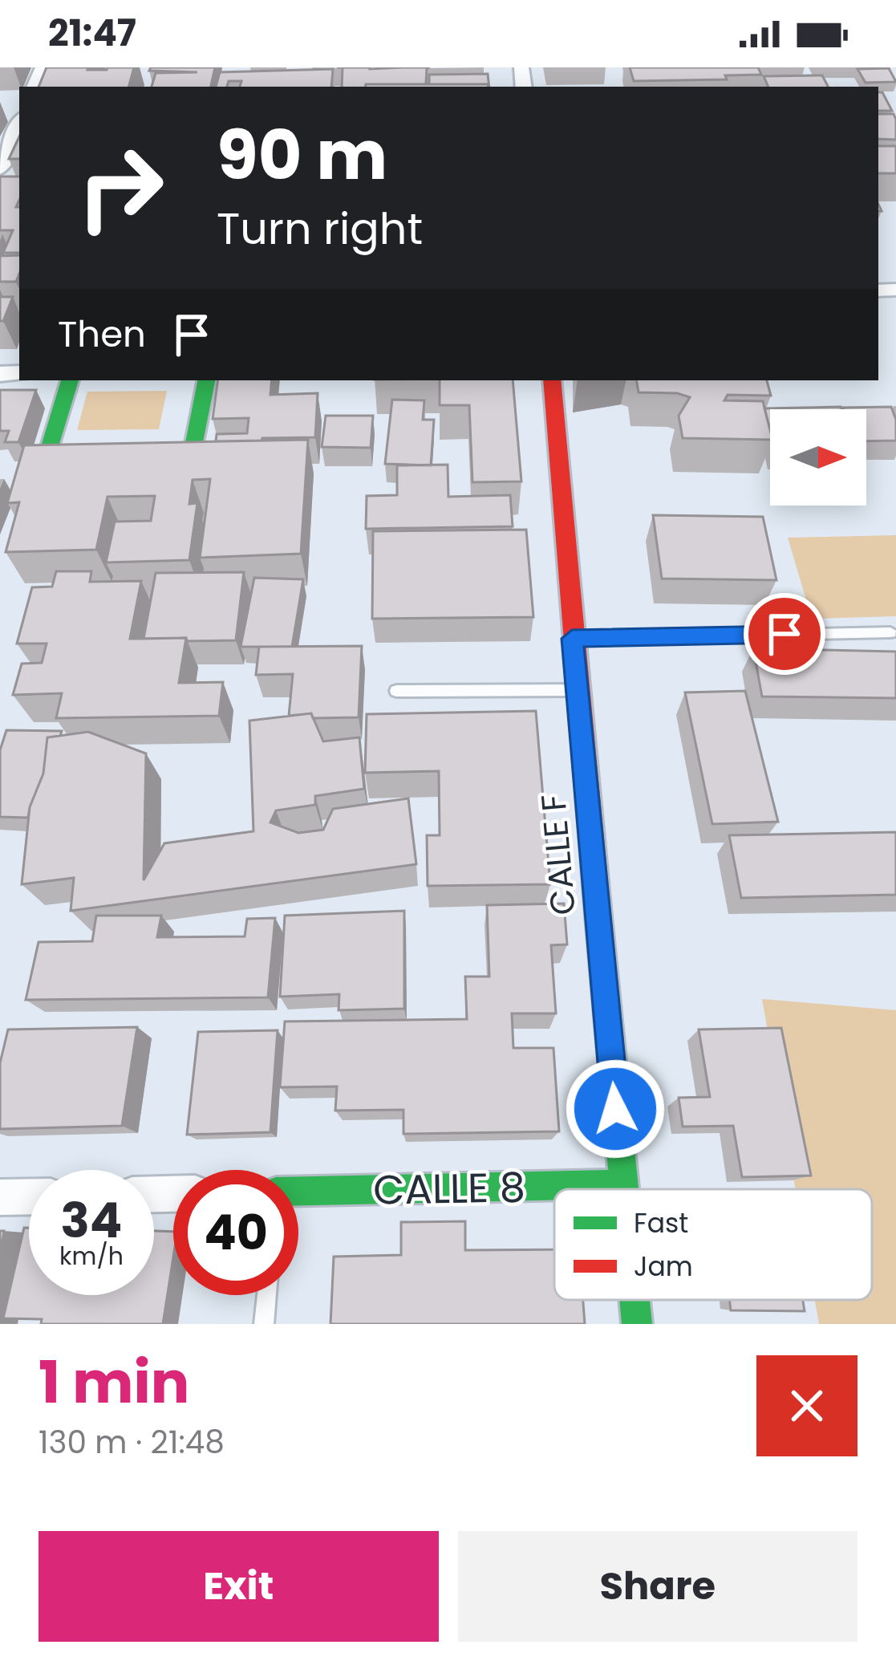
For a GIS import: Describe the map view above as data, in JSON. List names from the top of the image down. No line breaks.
{"streets":{"street":["CALLE F","CALLE 8"]},"crossings":[["CALLE F","CALLE 8"]],"legend":["Fast","Jam"],"north":"right","page":{"status":"21:47","turn":["90 m","Turn right"],"then":"Then","speed":"34 km/h","limit":"40","heading":["1 min","130 m · 21:48"],"buttons":["Exit","Share"]}}
